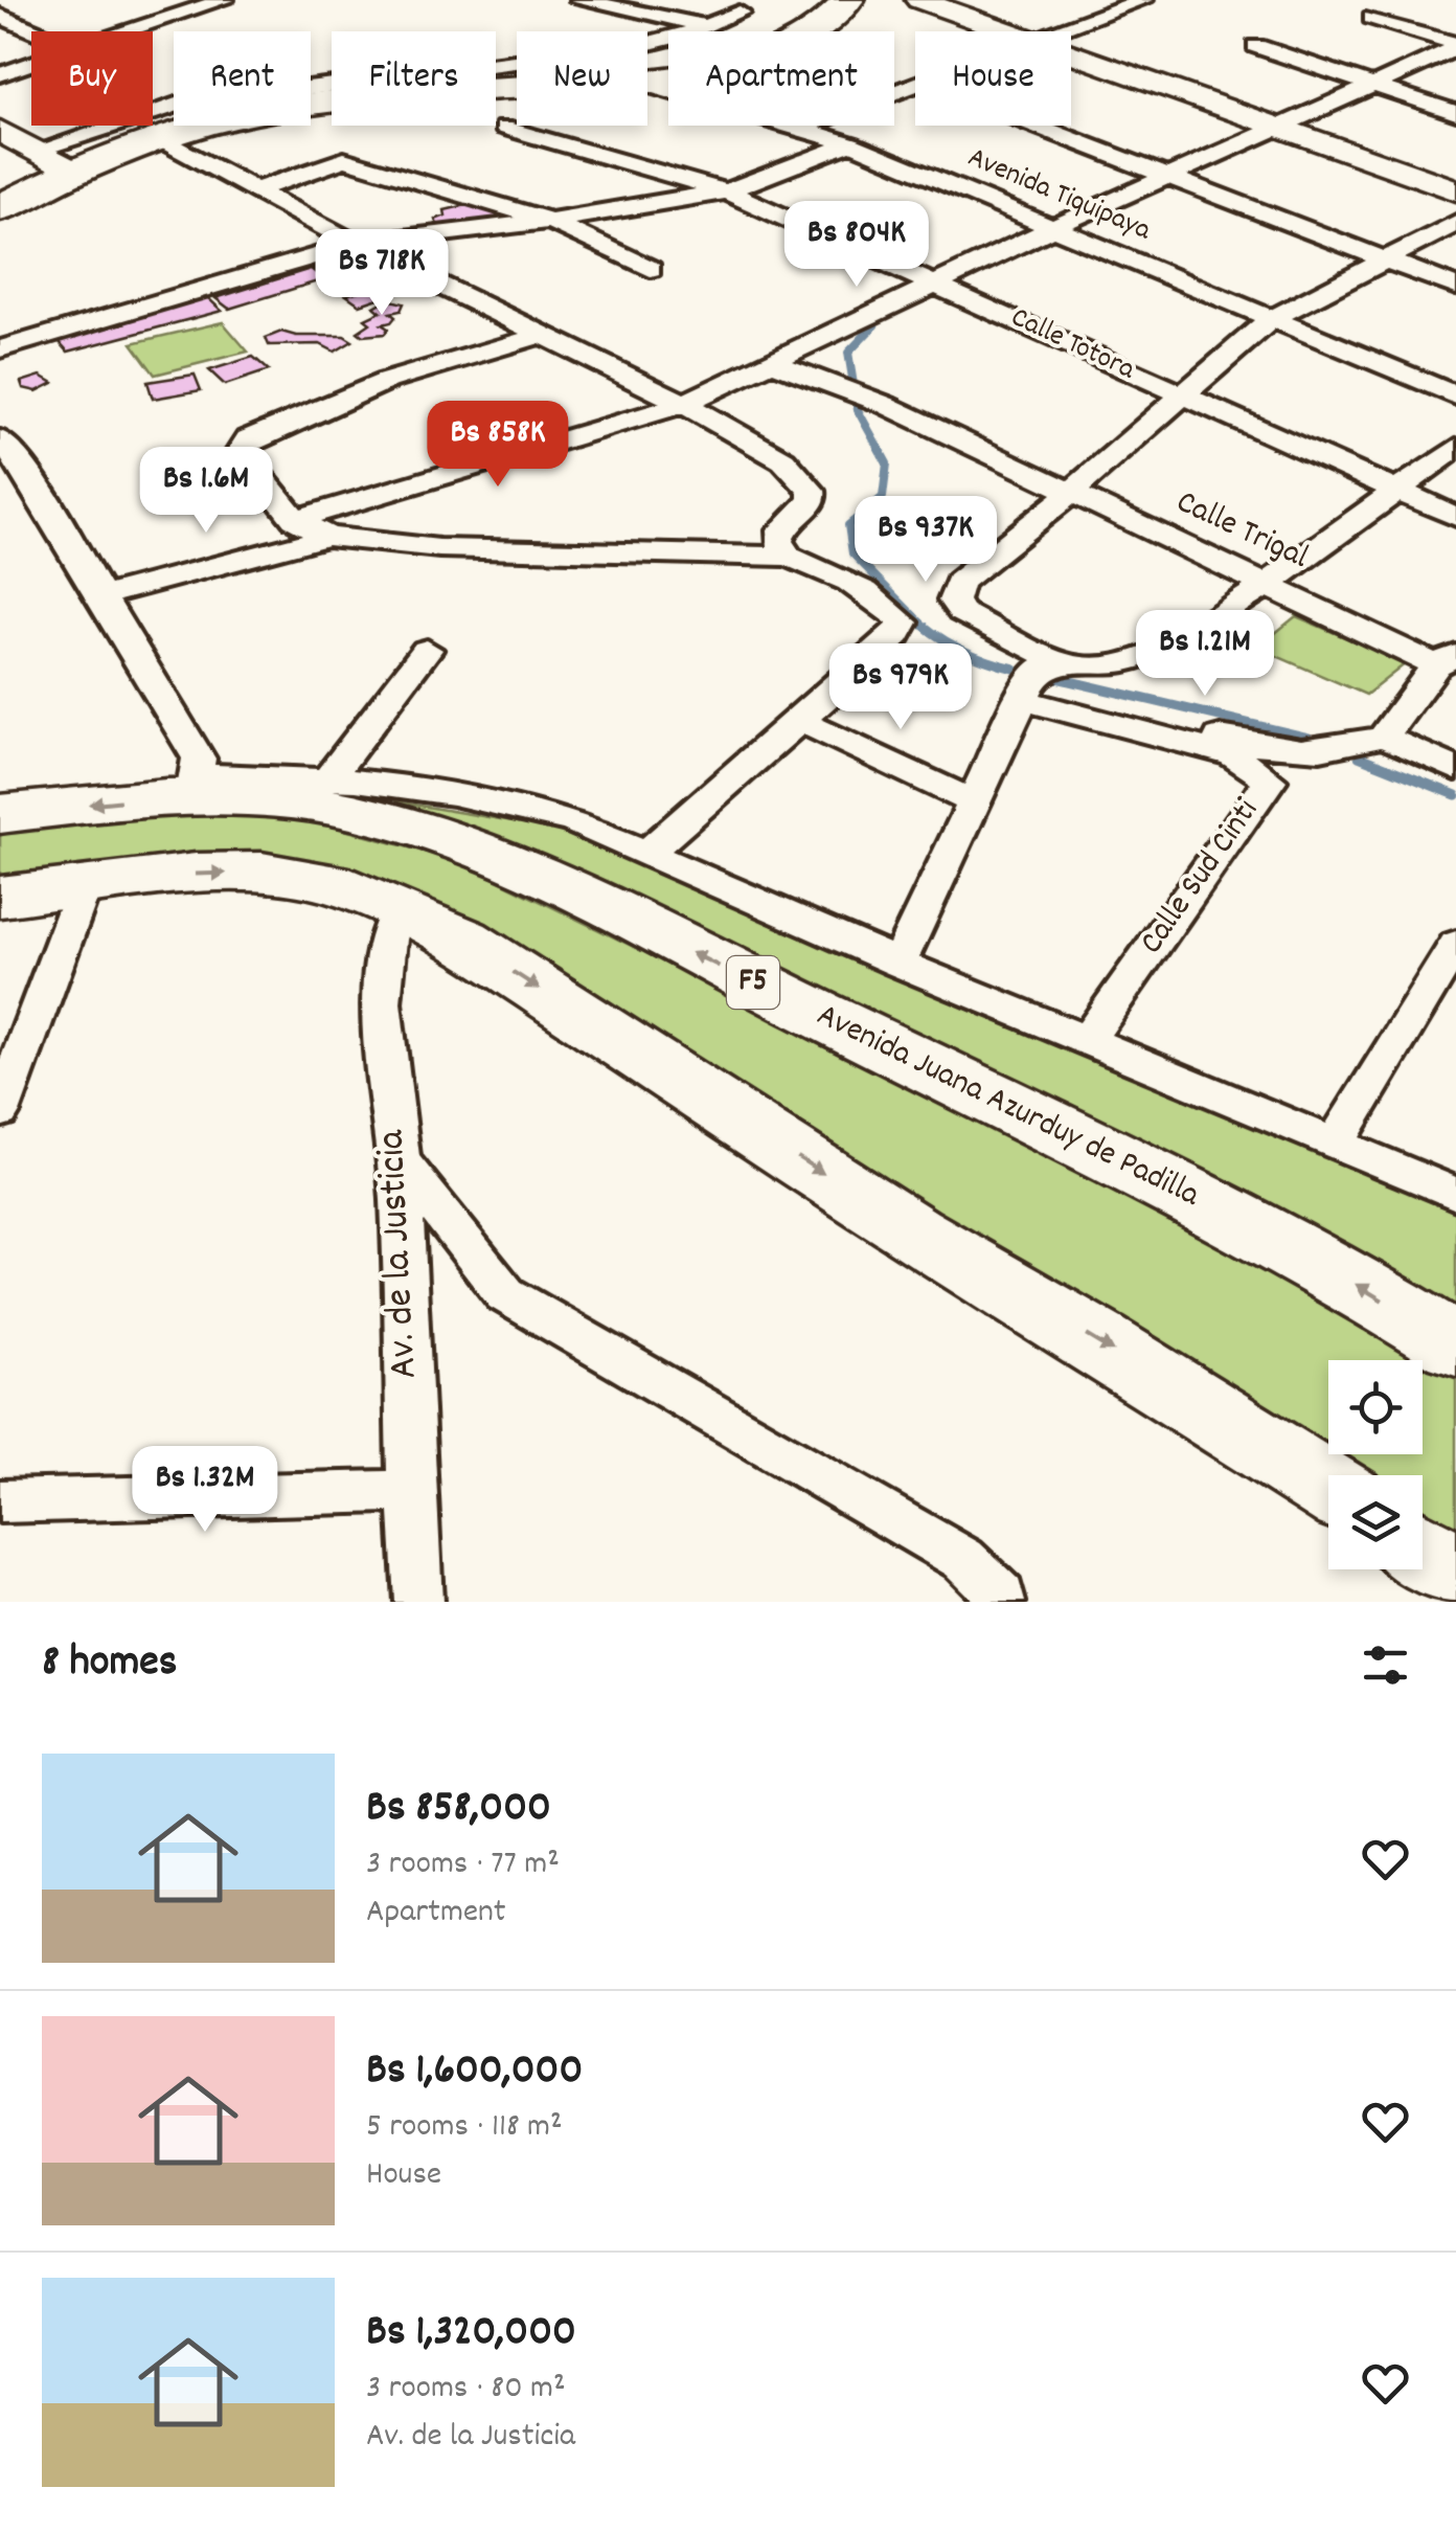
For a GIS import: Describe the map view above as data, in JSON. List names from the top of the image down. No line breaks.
{"streets":{"highway":["F5","Avenida Juana Azurduy de Padilla"],"street":["Avenida Tiquipaya","Calle Totora","Calle Trigal","Calle Sud Cinti","Av. de la Justicia"]},"page":{"chip":["Buy","Rent","Filters","New","Apartment","House"],"price":["Bs 804K","Bs 718K","Bs 858K","Bs 1.6M","Bs 937K","Bs 1.21M","Bs 979K","Bs 1.32M"],"heading":"8 homes","list":[{"name":"Bs 858,000","note":"3 rooms · 77 m² · Apartment"},{"name":"Bs 1,600,000","note":"5 rooms · 118 m² · House"},{"name":"Bs 1,320,000","note":"3 rooms · 80 m² · Av. de la Justicia"}]}}
